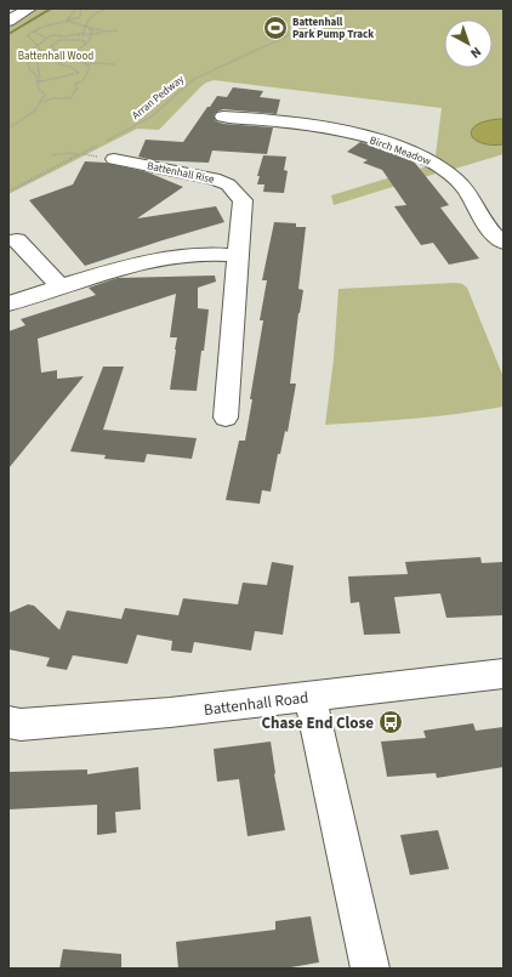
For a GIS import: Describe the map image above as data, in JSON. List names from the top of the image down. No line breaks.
{"streets":{"street":["Birch Meadow","Battenhall Rise","Battenhall Road"],"path":["Arran Pedway"]},"parks":["Battenhall Wood"],"places":{"sports":["Battenhall Park Pump Track"],"bus stop":["Chase End Close"]},"north":"bottom right"}
